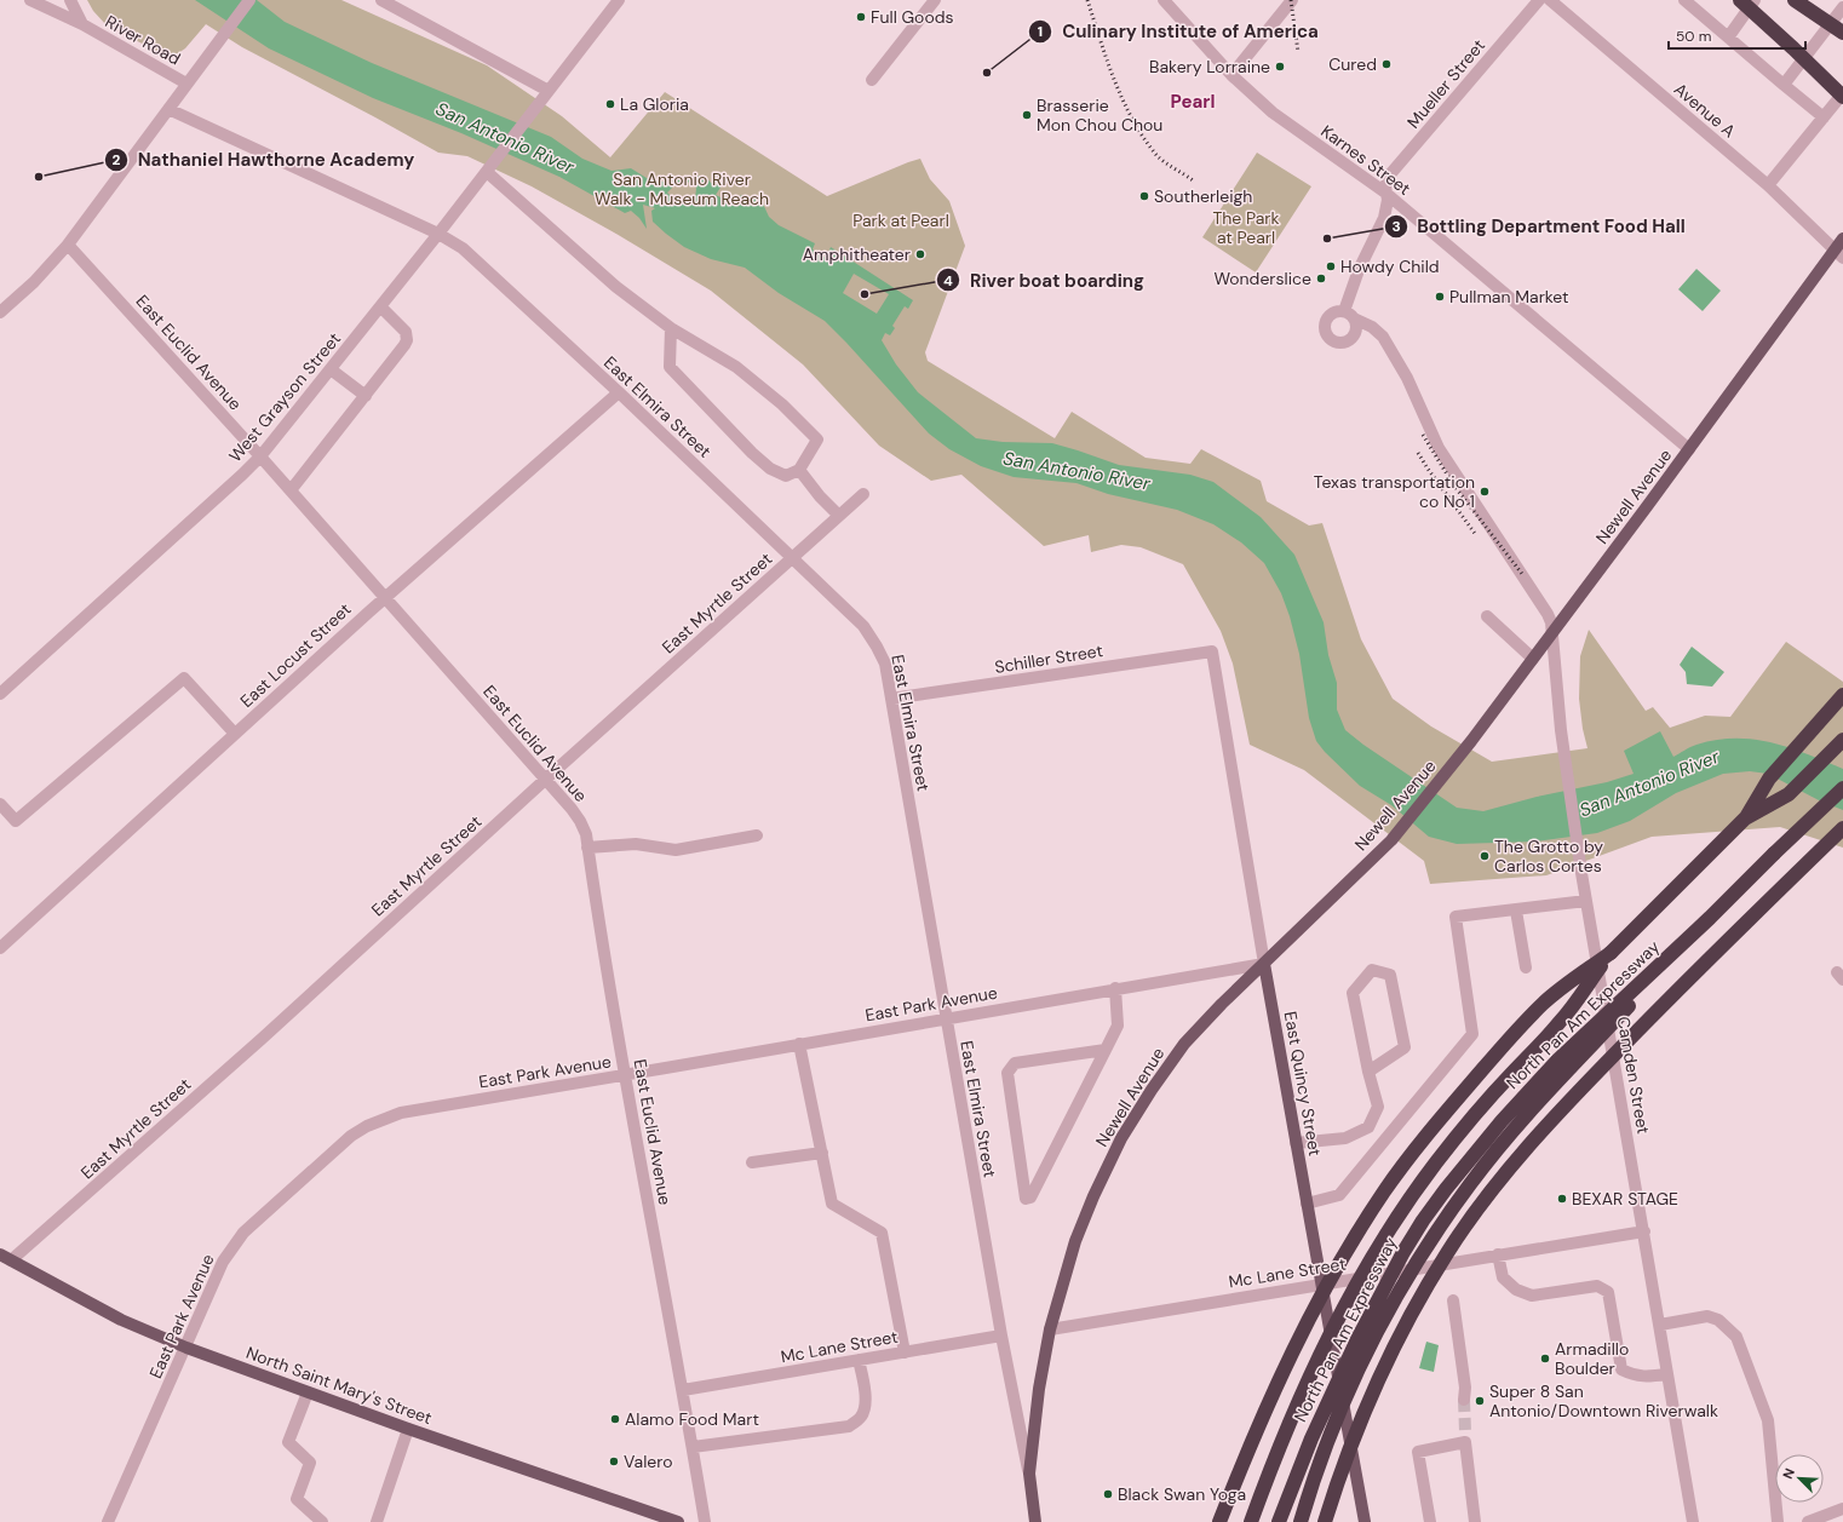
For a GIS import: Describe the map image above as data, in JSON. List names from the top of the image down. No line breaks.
{"streets":{"highway":["North Pan Am Expressway"],"main road":["East Elmira Street","Newell Avenue","East Quincy Street","North Saint Mary's Street"],"street":["River Road","Mueller Street","Avenue A","Karnes Street","East Euclid Avenue","West Grayson Street","East Myrtle Street","East Locust Street","Schiller Street","East Park Avenue","Camden Street","Mc Lane Street"]},"crossings":[["Mueller Street","Karnes Street"],["Mueller Street","Camden Street"],["Avenue A","Newell Avenue"],["Karnes Street","Newell Avenue"],["East Euclid Avenue","West Grayson Street"],["East Euclid Avenue","East Myrtle Street"],["East Euclid Avenue","East Locust Street"],["East Euclid Avenue","East Park Avenue"],["East Euclid Avenue","Mc Lane Street"],["West Grayson Street","East Elmira Street"],["East Elmira Street","Newell Avenue"],["East Elmira Street","East Myrtle Street"],["East Elmira Street","East Locust Street"],["East Elmira Street","Schiller Street"],["East Elmira Street","East Park Avenue"],["East Elmira Street","Mc Lane Street"],["Newell Avenue","East Park Avenue"],["Newell Avenue","Camden Street"],["Newell Avenue","East Quincy Street"],["Newell Avenue","Mc Lane Street"],["East Myrtle Street","North Saint Mary's Street"],["Schiller Street","East Quincy Street"],["East Park Avenue","East Quincy Street"],["East Park Avenue","North Saint Mary's Street"],["Camden Street","Mc Lane Street"],["East Quincy Street","Mc Lane Street"]],"districts":["Pearl"],"water":["San Antonio River"],"parks":["San Antonio River Walk - Museum Reach","The Park at Pearl","Park at Pearl"],"places":["Full Goods","Cured","Bakery Lorraine","Culinary Institute of America","La Gloria","Brasserie Mon Chou Chou","Nathaniel Hawthorne Academy","Southerleigh","Bottling Department Food Hall","Amphitheater","Howdy Child","Wonderslice","River boat boarding","Pullman Market","Texas transportation co No 1","The Grotto by Carlos Cortes","BEXAR STAGE","Armadillo Boulder","Super 8 San Antonio/Downtown Riverwalk","Alamo Food Mart","Valero","Black Swan Yoga"],"scale_bar":"50 m","north":"top left"}
